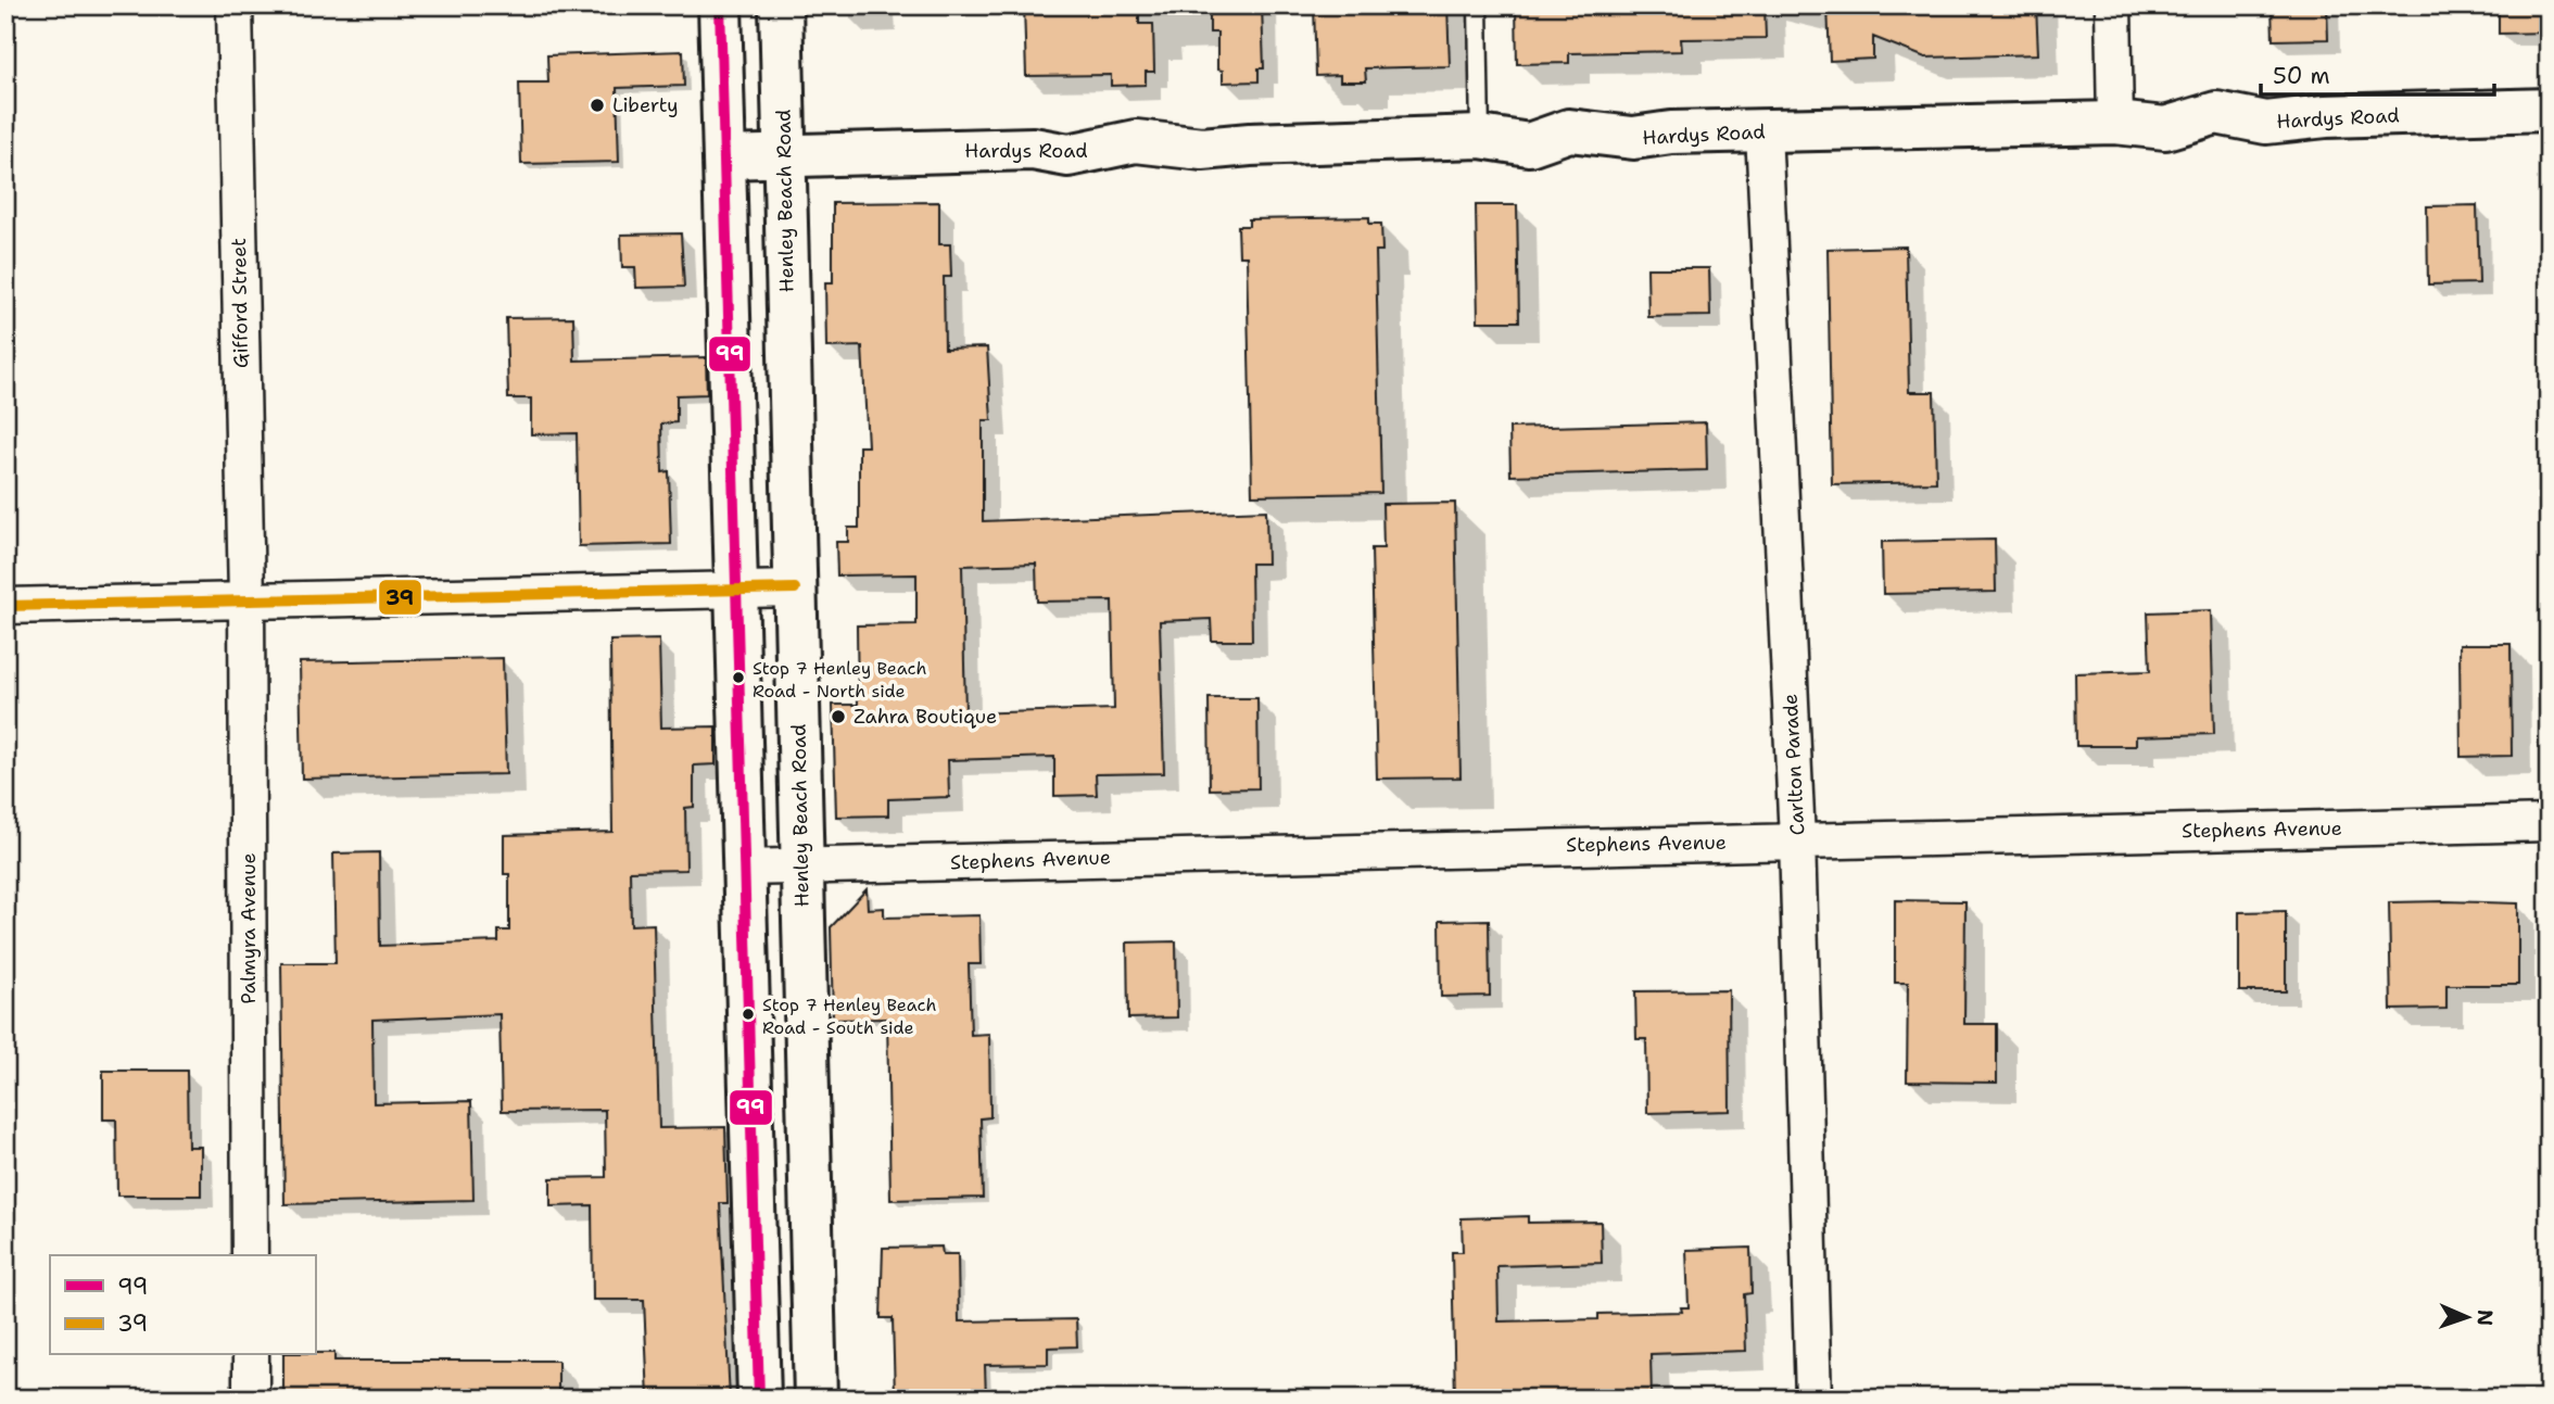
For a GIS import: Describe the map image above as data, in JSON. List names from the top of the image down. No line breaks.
{"streets":{"main road":["Hardys Road","Henley Beach Road"],"street":["Gifford Street","Carlton Parade","Stephens Avenue","Palmyra Avenue"]},"crossings":[["Hardys Road","Henley Beach Road"],["Hardys Road","Carlton Parade"],["Henley Beach Road","Stephens Avenue"],["Gifford Street","Palmyra Avenue"],["Carlton Parade","Stephens Avenue"]],"places":["Liberty","Stop 7 Henley Beach Road - North side","Zahra Boutique","Stop 7 Henley Beach Road - South side"],"lines":["transit line 99","transit line 39"],"legend":["99","39"],"scale_bar":"50 m","north":"right"}
